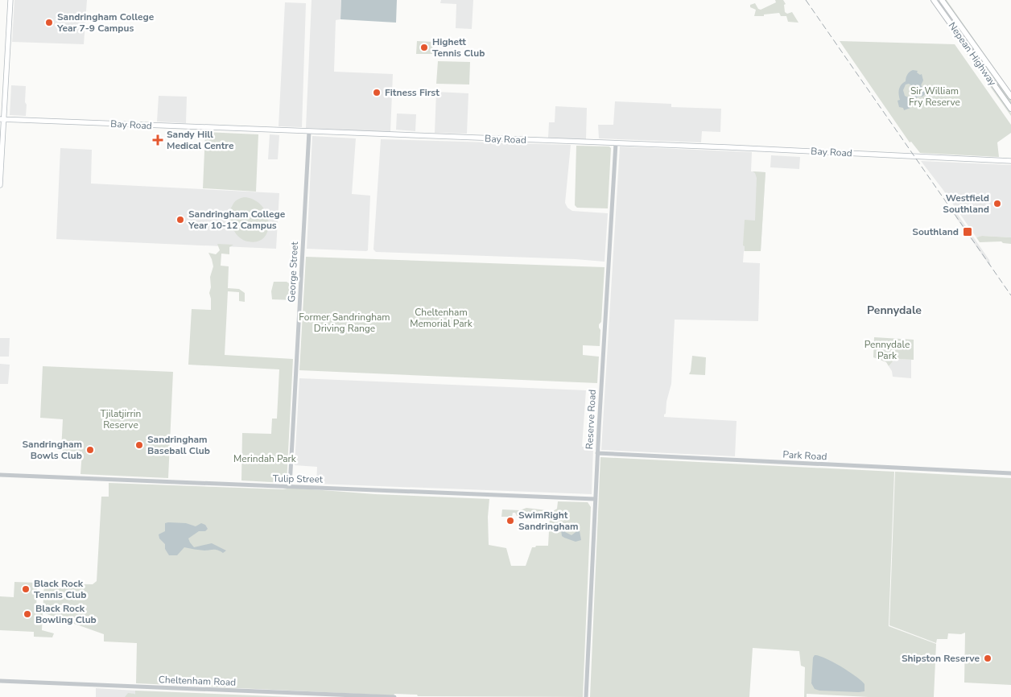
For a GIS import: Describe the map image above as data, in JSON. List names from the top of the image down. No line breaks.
{"streets":{"highway":["Nepean Highway"],"main road":["Bay Road"],"street":["George Street","Reserve Road","Park Road","Tulip Street","Cheltenham Road"]},"crossings":[["Bay Road","George Street"],["Bay Road","Reserve Road"],["George Street","Tulip Street"],["Reserve Road","Park Road"],["Reserve Road","Tulip Street"]],"districts":["Pennydale"],"parks":["Sir William Fry Reserve","Cheltenham Memorial Park","Former Sandringham Driving Range","Pennydale Park","Tjilatjirrin Reserve","Merindah Park"],"places":{"other":["Sandringham College Year 7-9 Campus","Highett Tennis Club","Fitness First","Westfield Southland","Sandringham College Year 10-12 Campus","Sandringham Baseball Club","Sandringham Bowls Club","SwimRight Sandringham","Black Rock Tennis Club","Black Rock Bowling Club","Shipston Reserve"],"health":["Sandy Hill Medical Centre"],"transit":["Southland"]}}
